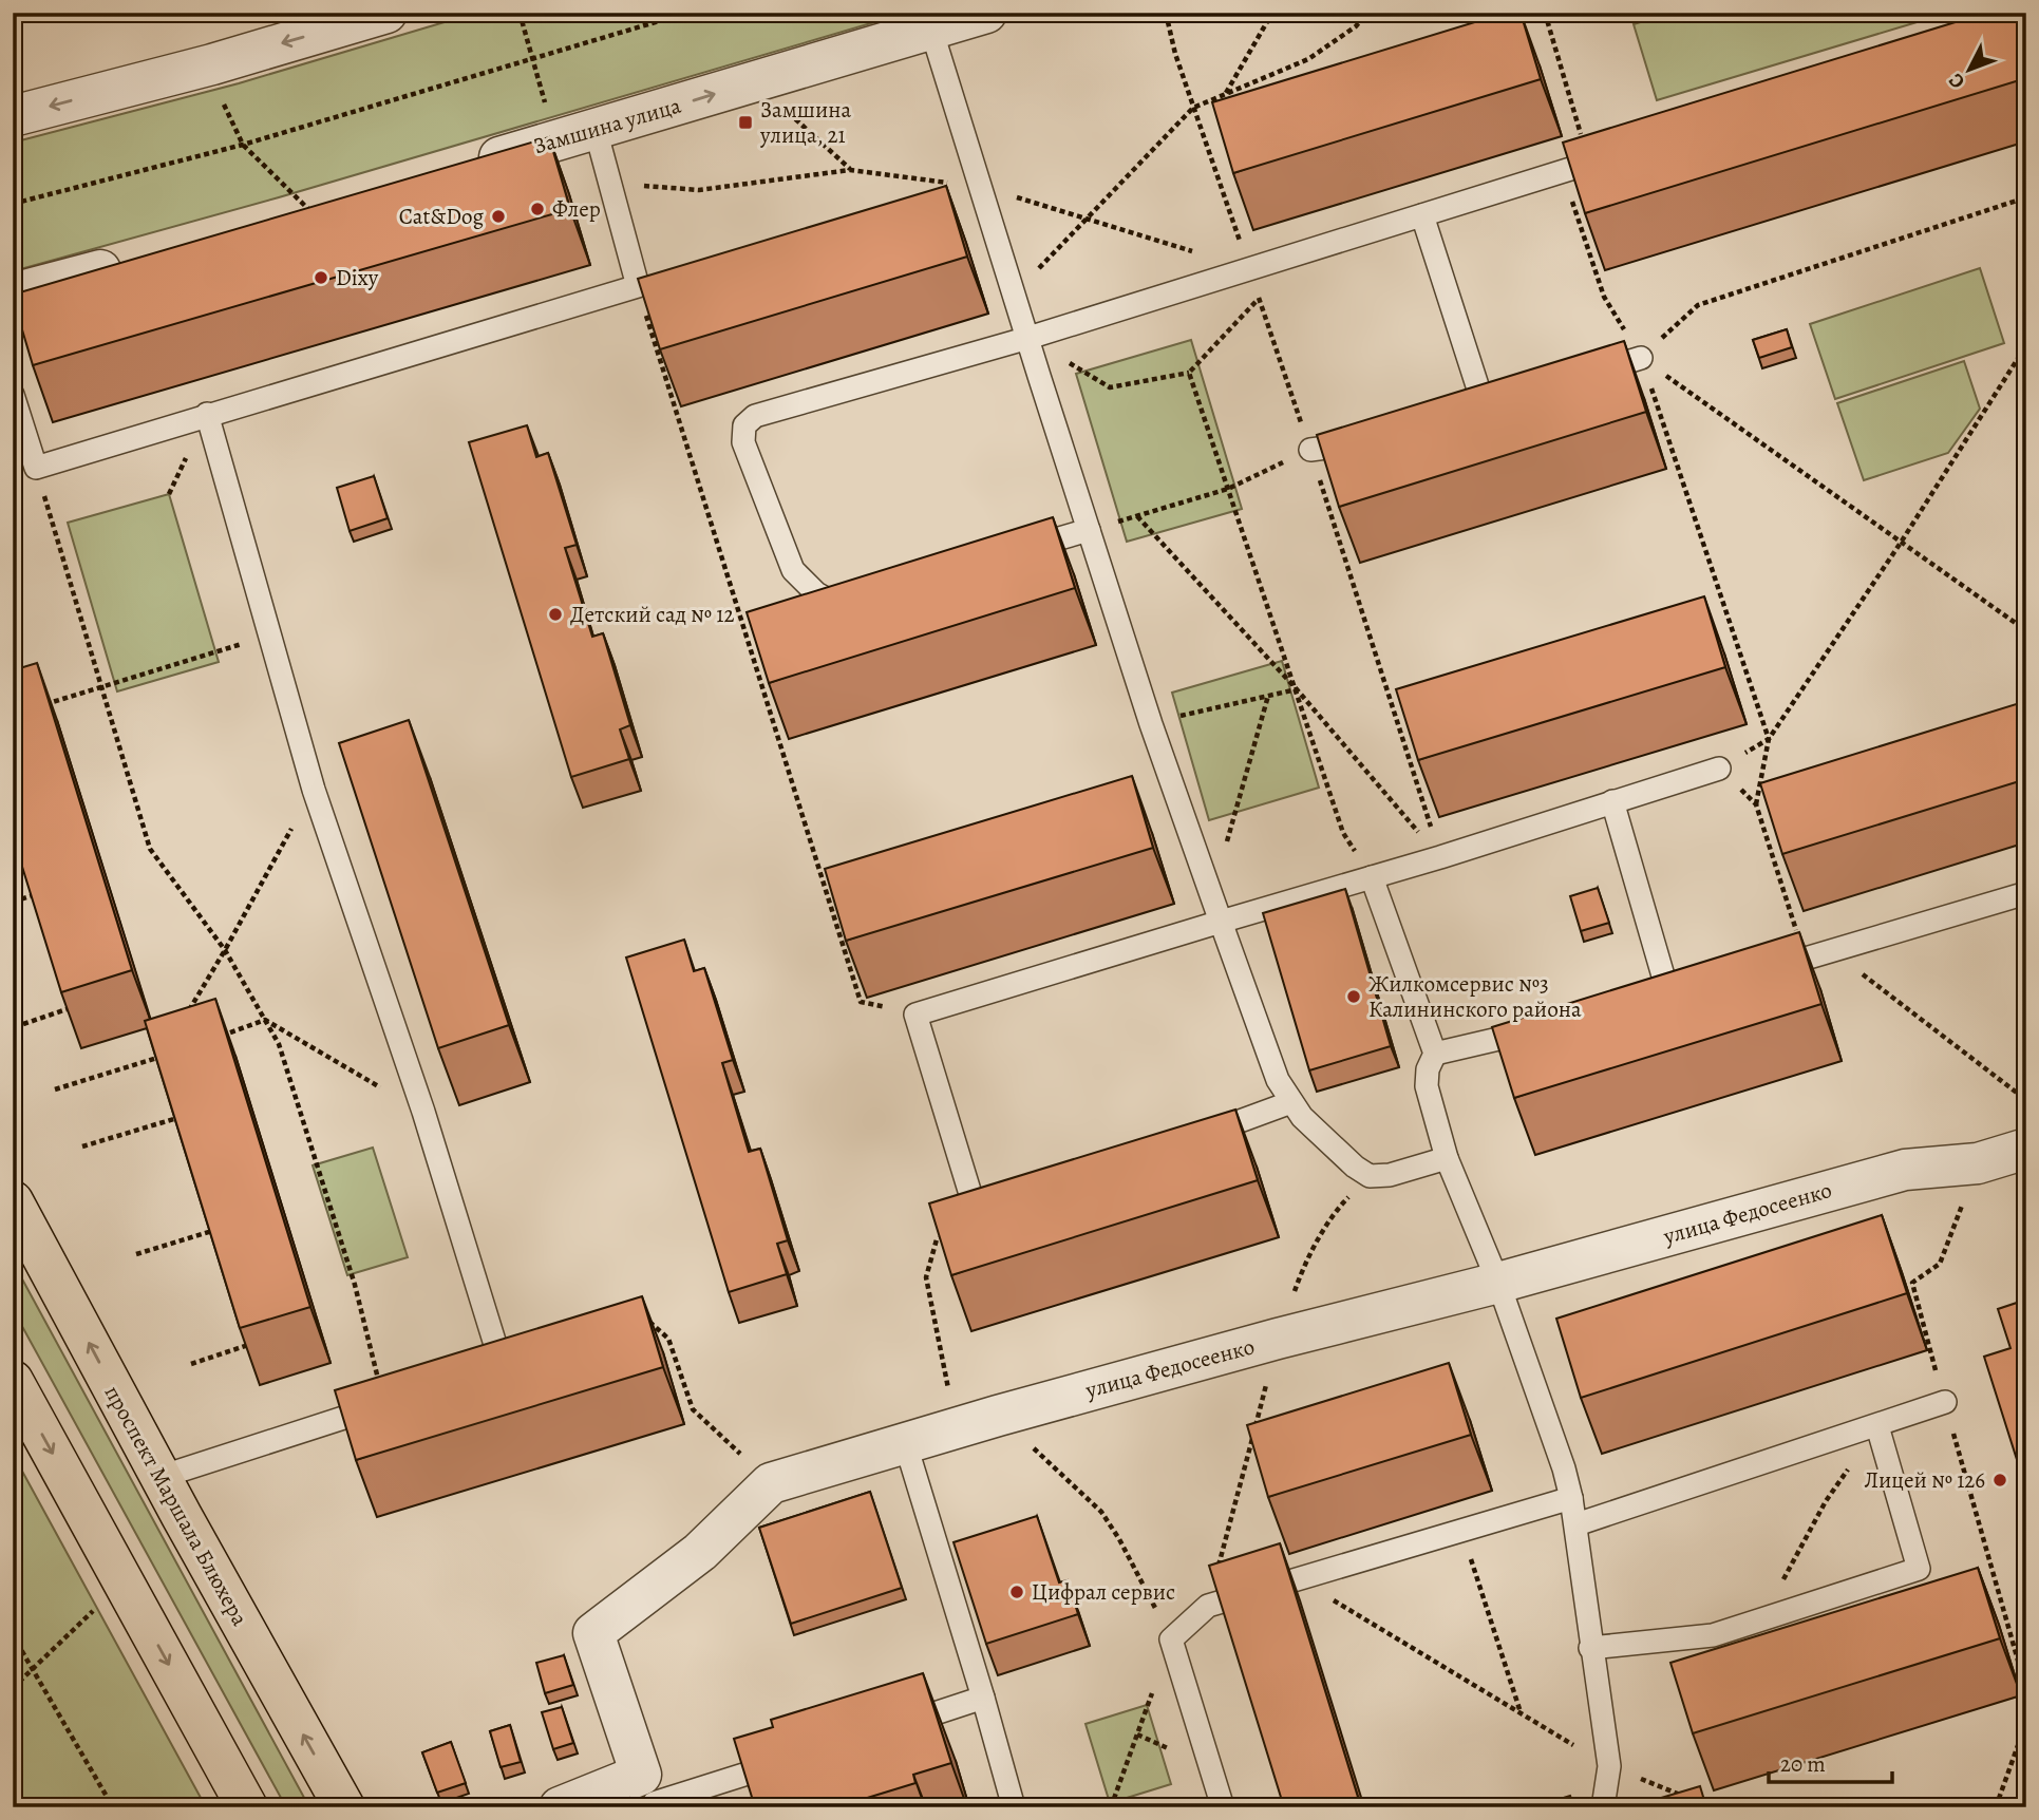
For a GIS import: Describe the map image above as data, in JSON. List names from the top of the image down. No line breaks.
{"streets":{"main road":["проспект Маршала Блюхера"],"street":["Замшина улица","улица Федосеенко"]},"one_way":["Замшина улица"],"places":{"transit":["Замшина улица, 21"],"other":["Флер","Cat&Dog","Dixy","Детский сад № 12","Жилкомсервис №3 Калининского района","Лицей № 126","Цифрал сервис"]},"scale_bar":"20 m","north":"bottom left"}
